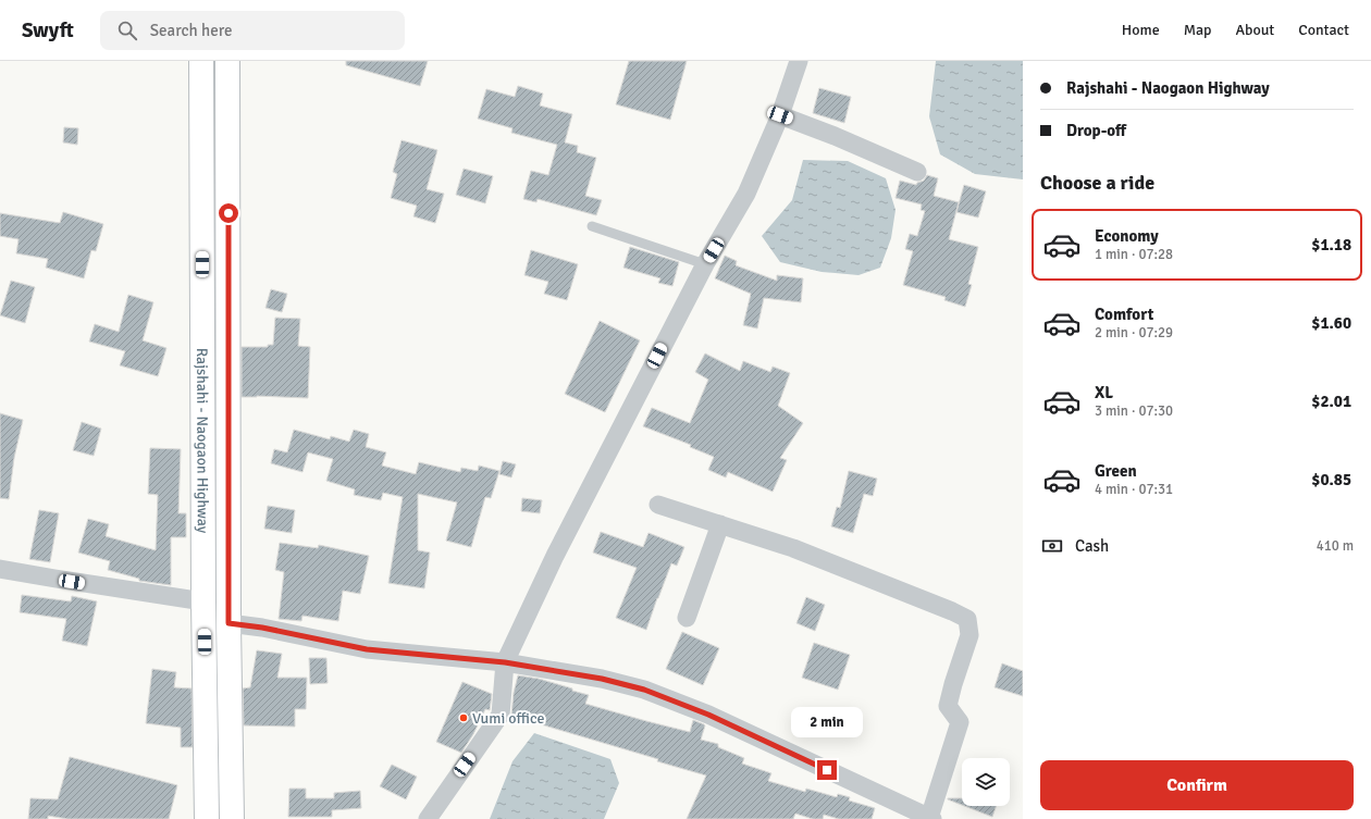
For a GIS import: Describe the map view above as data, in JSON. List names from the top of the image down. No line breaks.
{"streets":{"main road":["Rajshahi - Naogaon Highway"]},"places":["Vumi office"],"page":{"header":"Swyft","search":"Search here","nav":["Home","Map","About","Contact"],"banner":["Rajshahi - Naogaon Highway","Drop-off"],"heading":"Choose a ride","list":[{"name":"Economy","note":"1 min · 07:28","value":"$1.18"},{"name":"Comfort","note":"2 min · 07:29","value":"$1.60"},{"name":"XL","note":"3 min · 07:30","value":"$2.01"},{"name":"Green","note":"4 min · 07:31","value":"$0.85"}],"pay":["Cash","410 m"],"bubble":"2 min","buttons":"Confirm"}}
